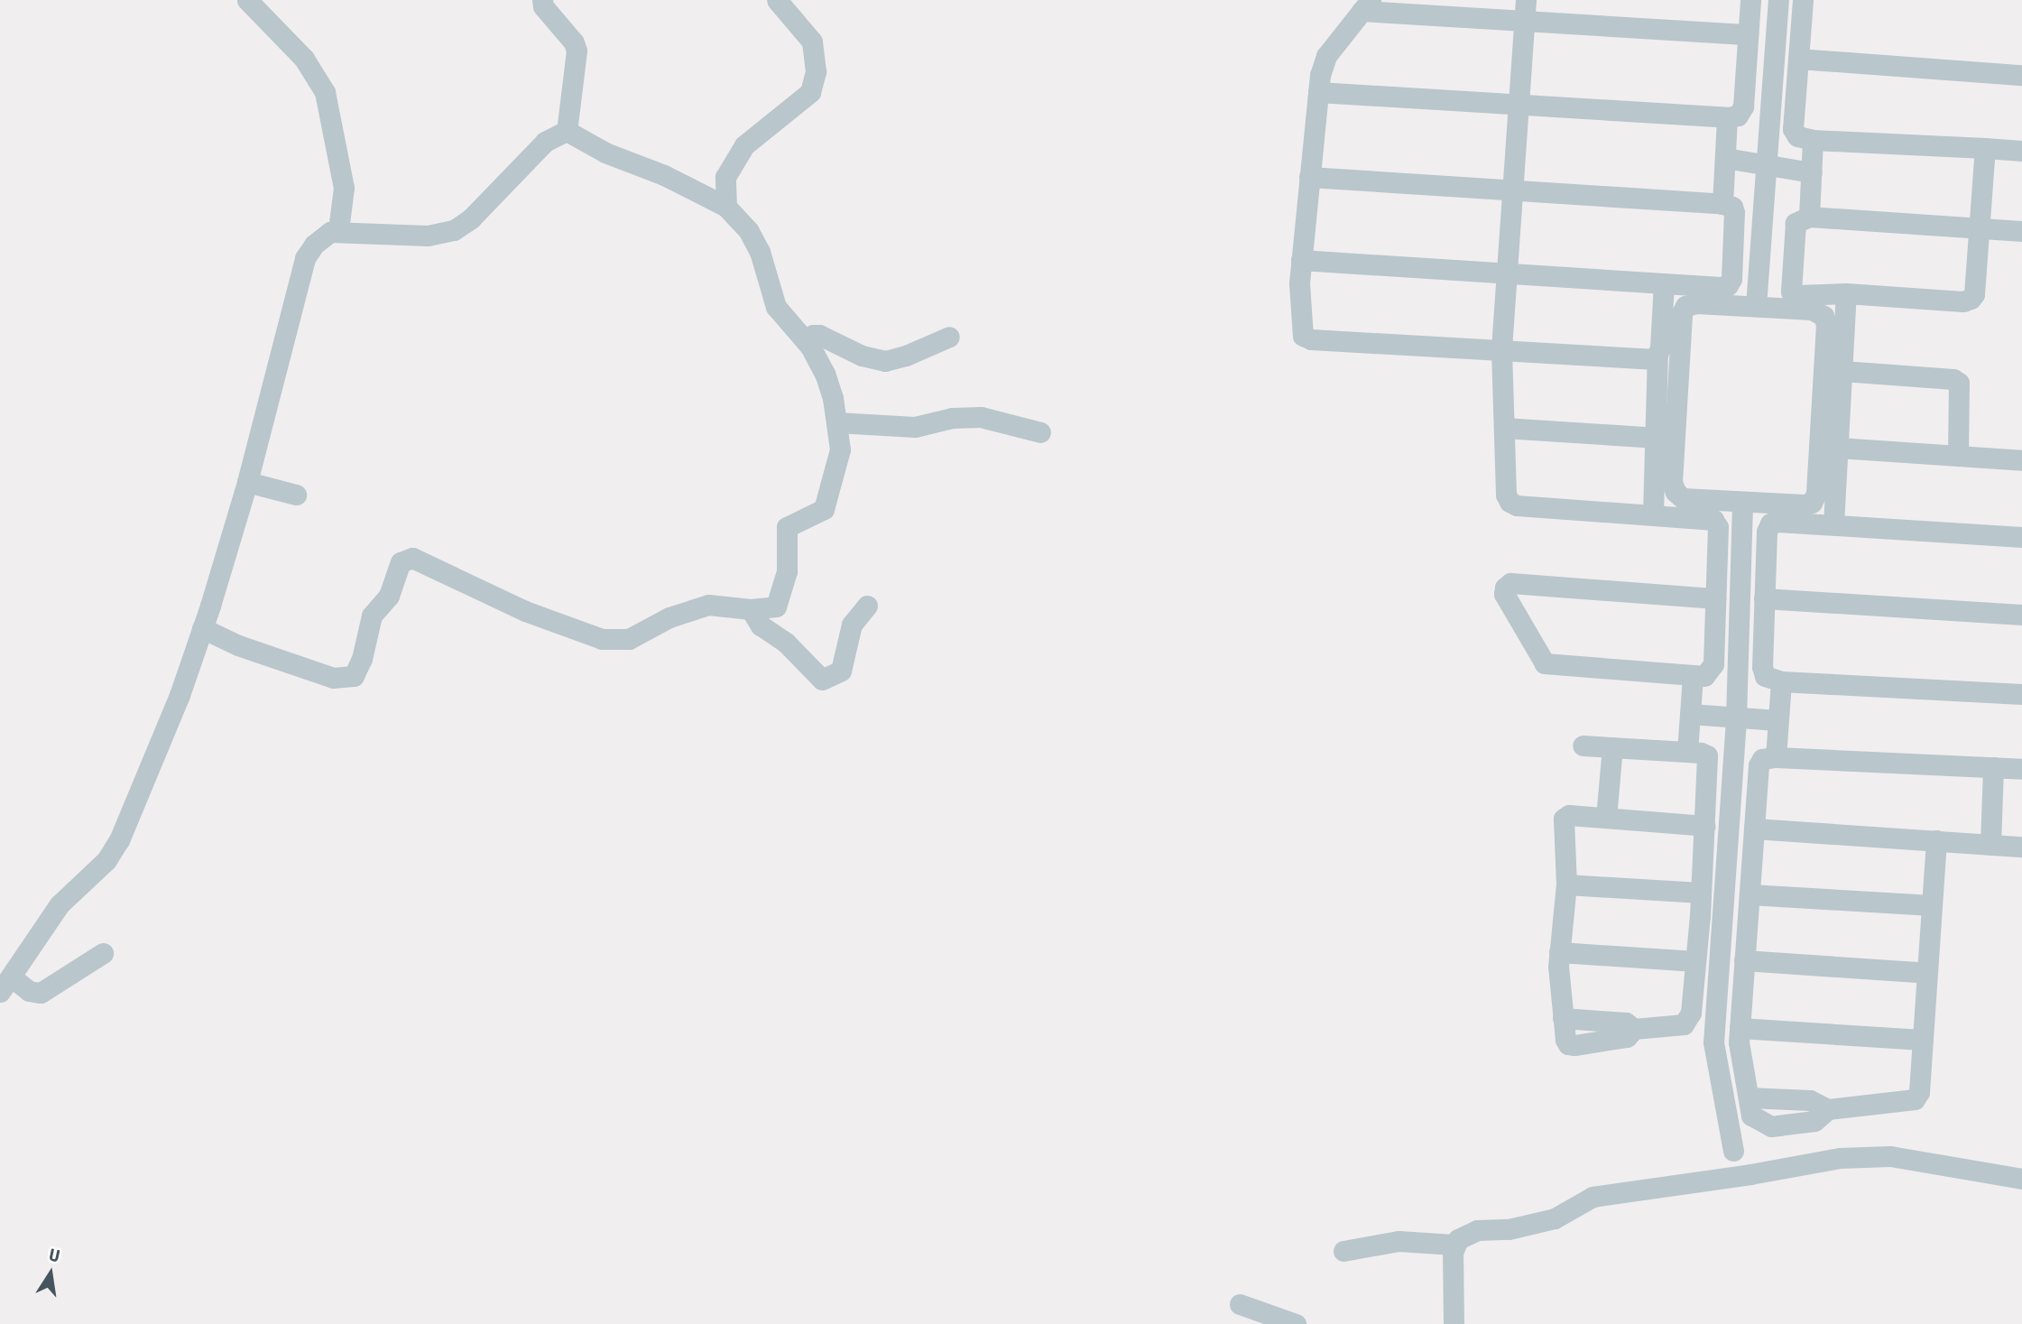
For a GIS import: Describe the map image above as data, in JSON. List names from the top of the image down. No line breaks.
{"north":"top"}
